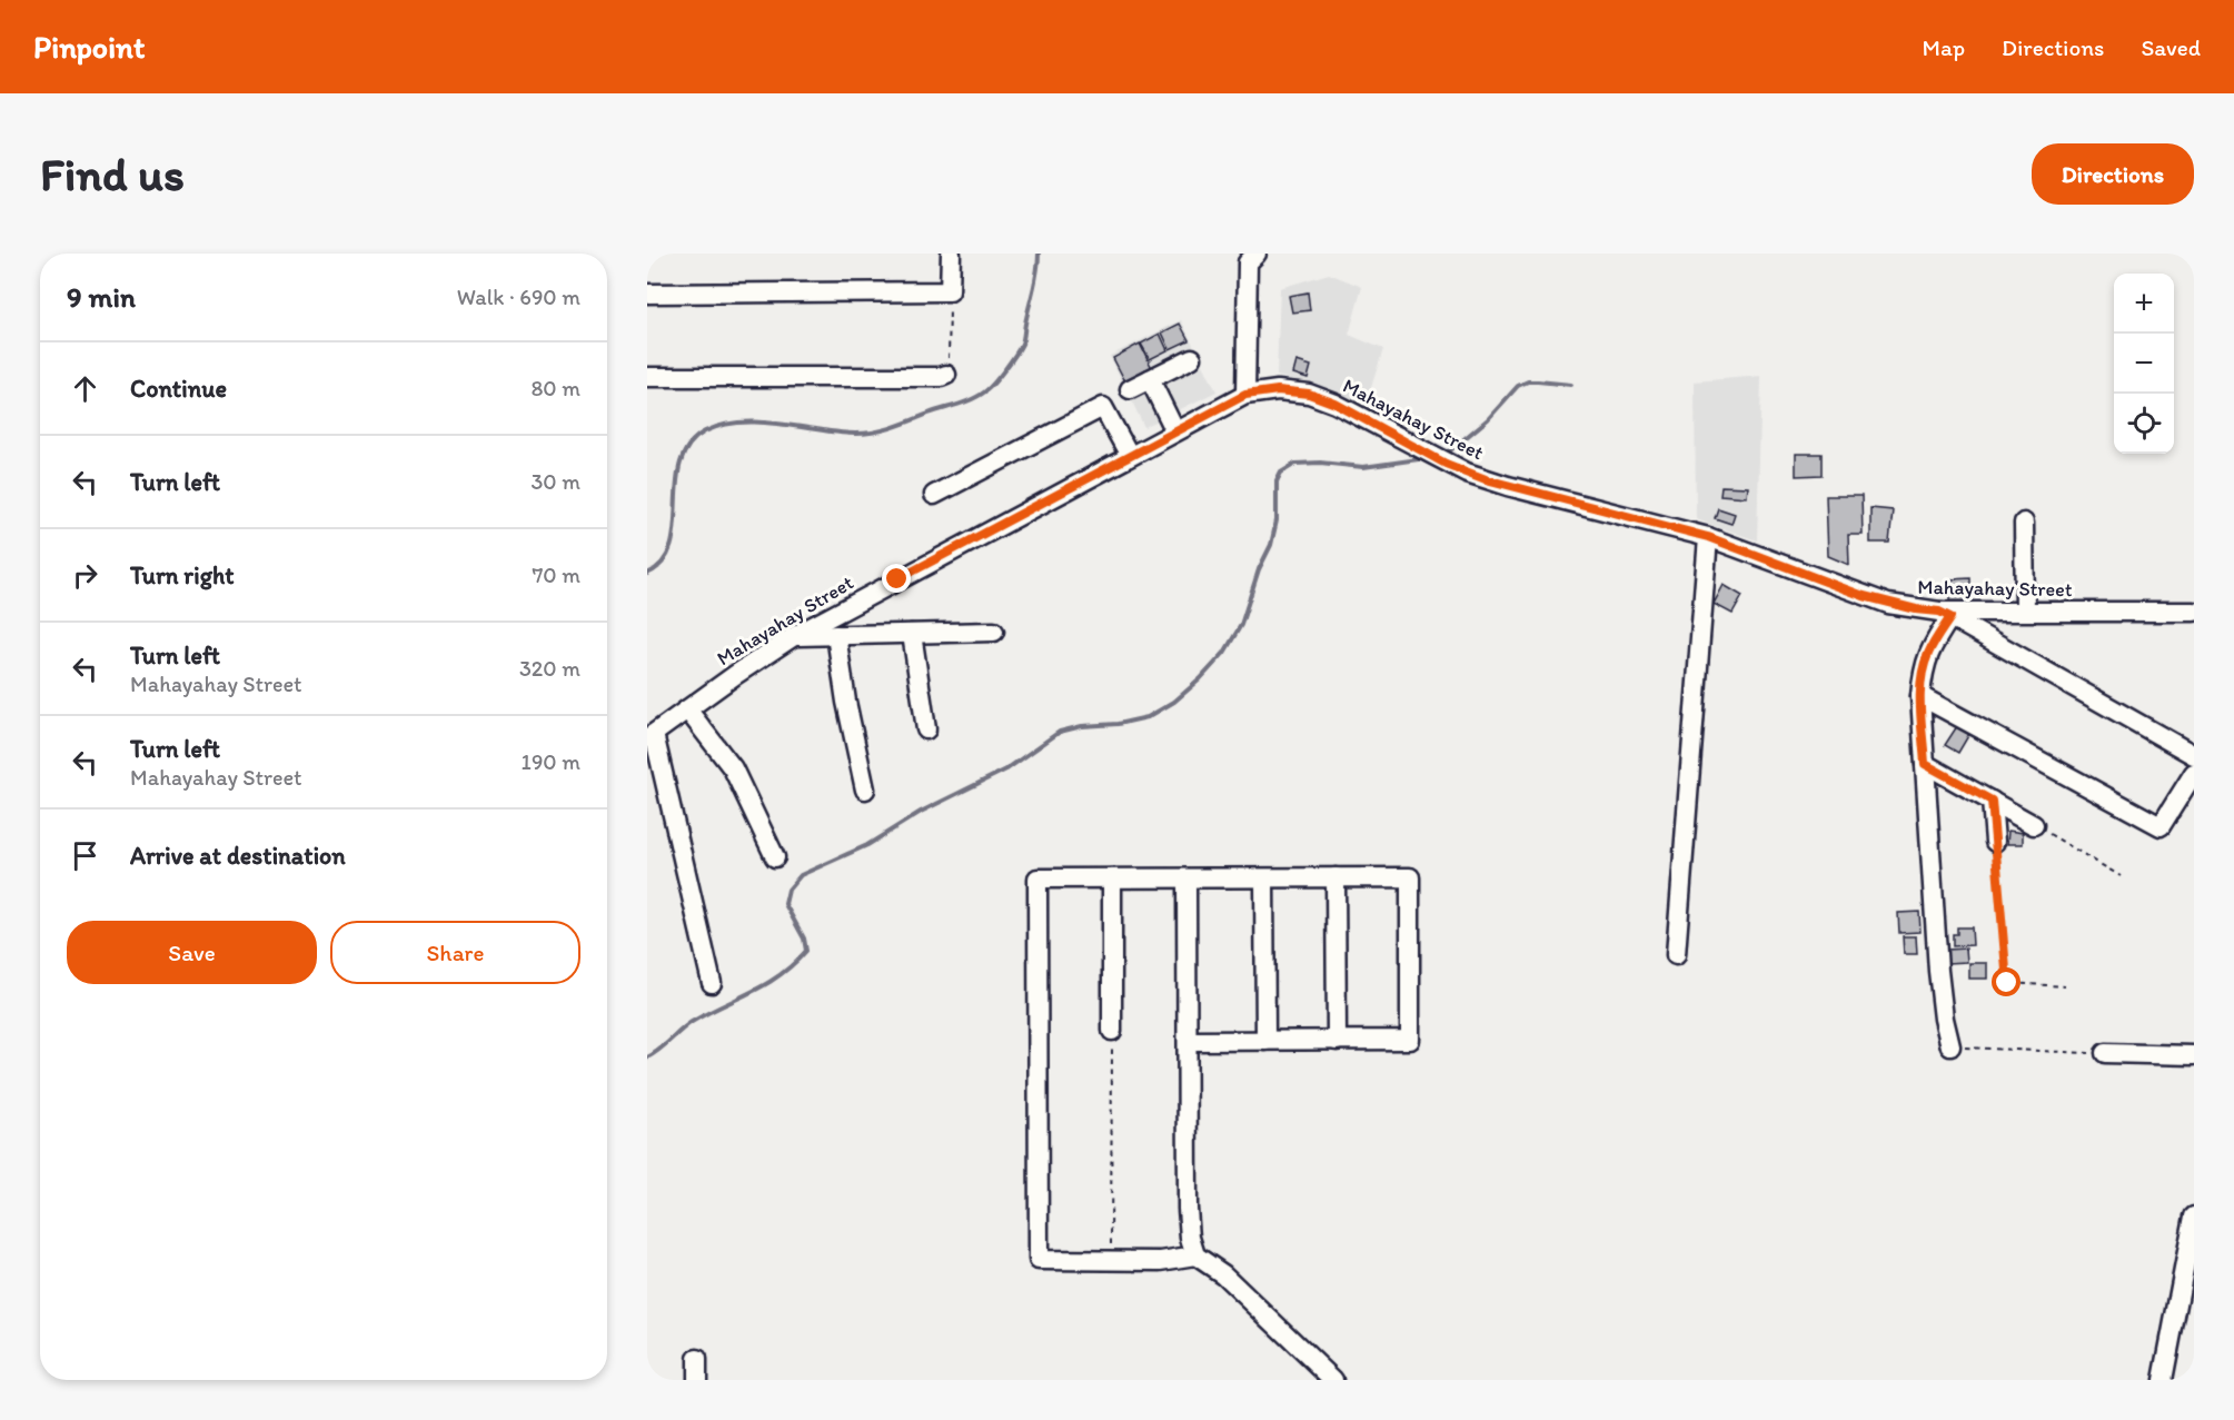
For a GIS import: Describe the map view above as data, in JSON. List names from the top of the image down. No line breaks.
{"streets":{"street":["Mahayahay Street"]},"page":{"header":"Pinpoint","nav":["Map","Directions","Saved"],"buttons":["Directions",["Save","Share"]],"title":"Find us","heading":["9 min","Walk · 690 m"],"map_buttons":["+","−"],"list":[["Continue","80 m"],["Turn left","30 m"],["Turn right","70 m"],["Turn left","Mahayahay Street","320 m"],["Turn left","Mahayahay Street","190 m"],"Arrive at destination"]}}
